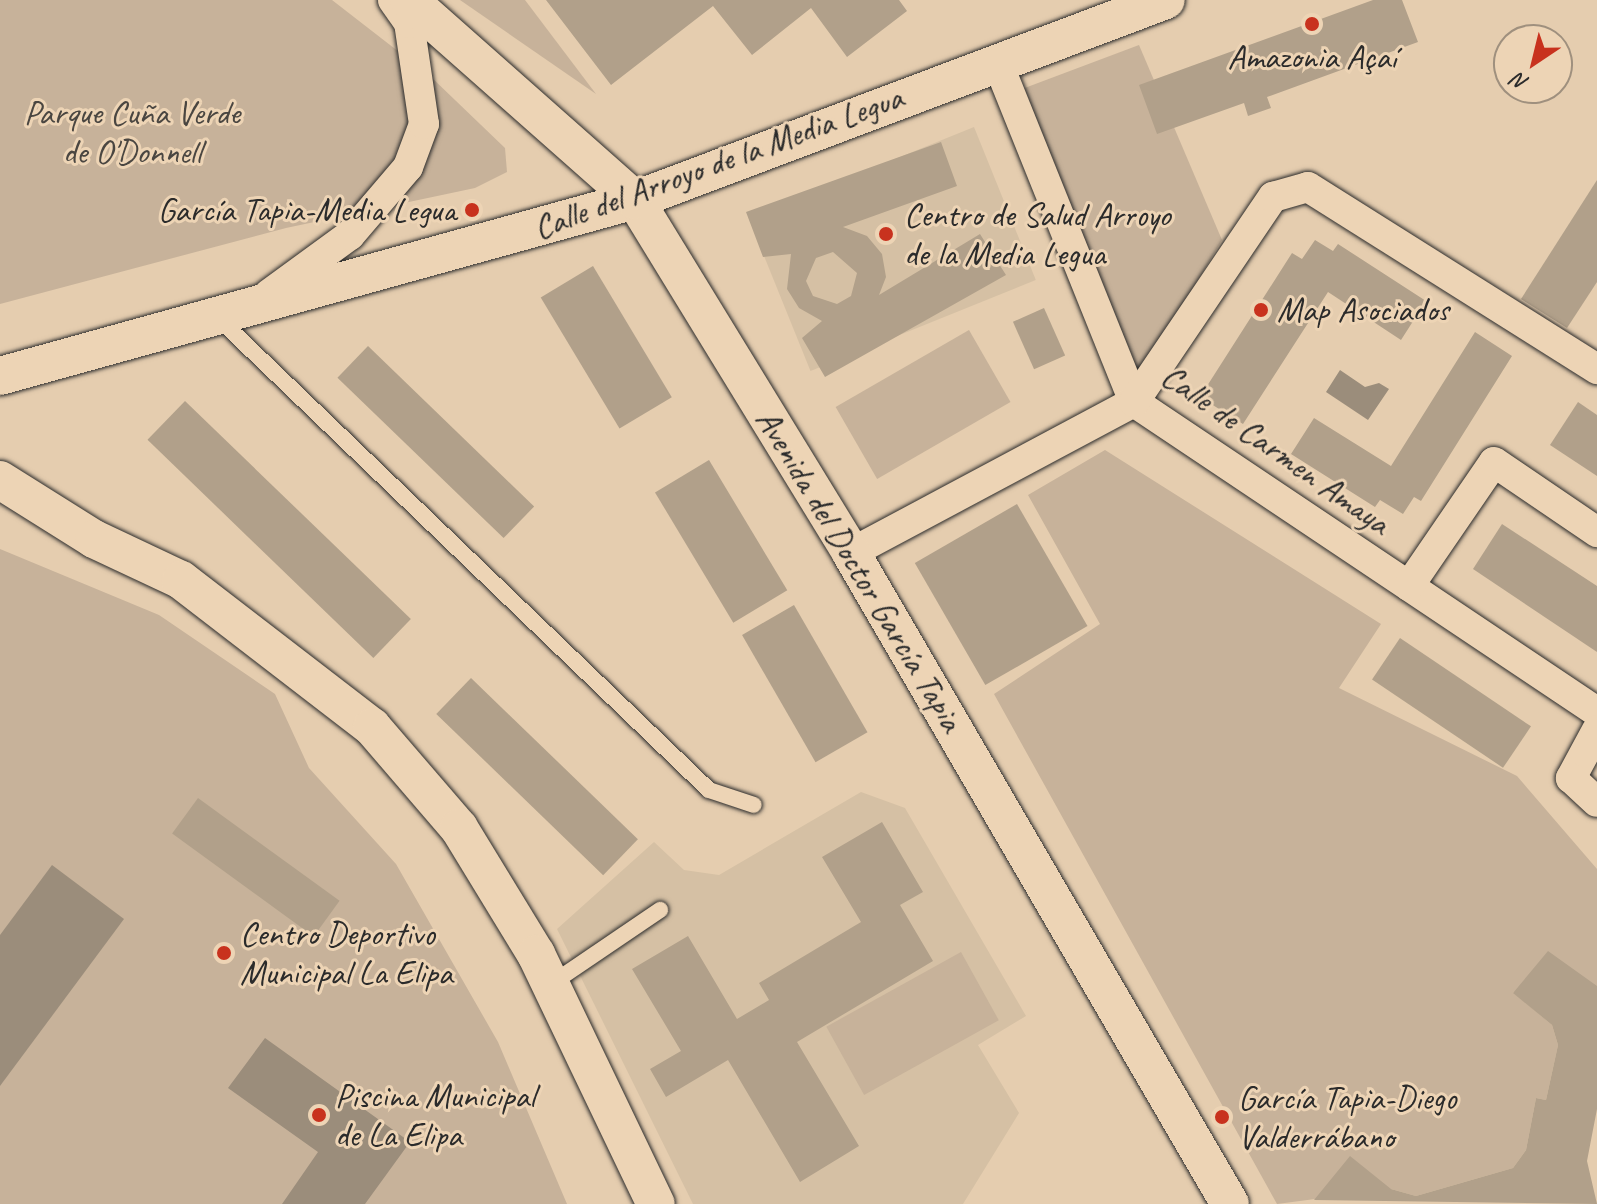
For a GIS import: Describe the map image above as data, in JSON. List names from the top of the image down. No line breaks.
{"streets":{"street":["Calle del Arroyo de la Media Legua","Calle de Carmen Amaya","Avenida del Doctor García Tapia"]},"crossings":[["Calle del Arroyo de la Media Legua","Calle de Carmen Amaya"],["Calle del Arroyo de la Media Legua","Avenida del Doctor García Tapia"]],"parks":["Parque Cuña Verde de O'Donnell"],"places":["Amazonia Açaí","García Tapia-Media Legua","Centro de Salud Arroyo de la Media Legua","Map Asociados","Centro Deportivo Municipal La Elipa","Piscina Municipal de La Elipa","García Tapia-Diego Valderrábano"],"north":"bottom left"}
